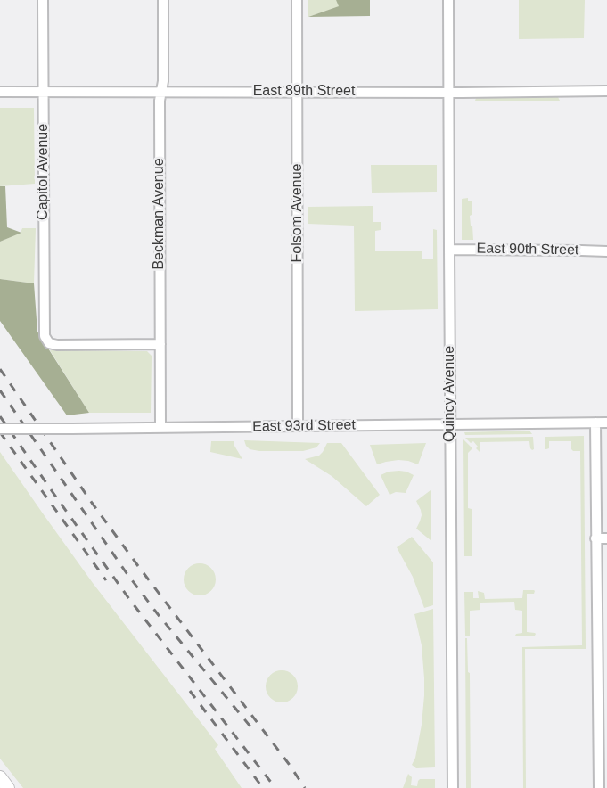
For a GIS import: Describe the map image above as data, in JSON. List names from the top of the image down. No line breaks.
{"streets":{"street":["East 89th Street","Capitol Avenue","Folsom Avenue","Beckman Avenue","East 90th Street","Quincy Avenue","East 93rd Street"]},"crossings":[["East 89th Street","Capitol Avenue"],["East 89th Street","Folsom Avenue"],["East 89th Street","Beckman Avenue"],["East 89th Street","Quincy Avenue"],["Capitol Avenue","Beckman Avenue"],["Folsom Avenue","East 93rd Street"],["Beckman Avenue","East 93rd Street"],["East 90th Street","Quincy Avenue"],["Quincy Avenue","East 93rd Street"]]}
